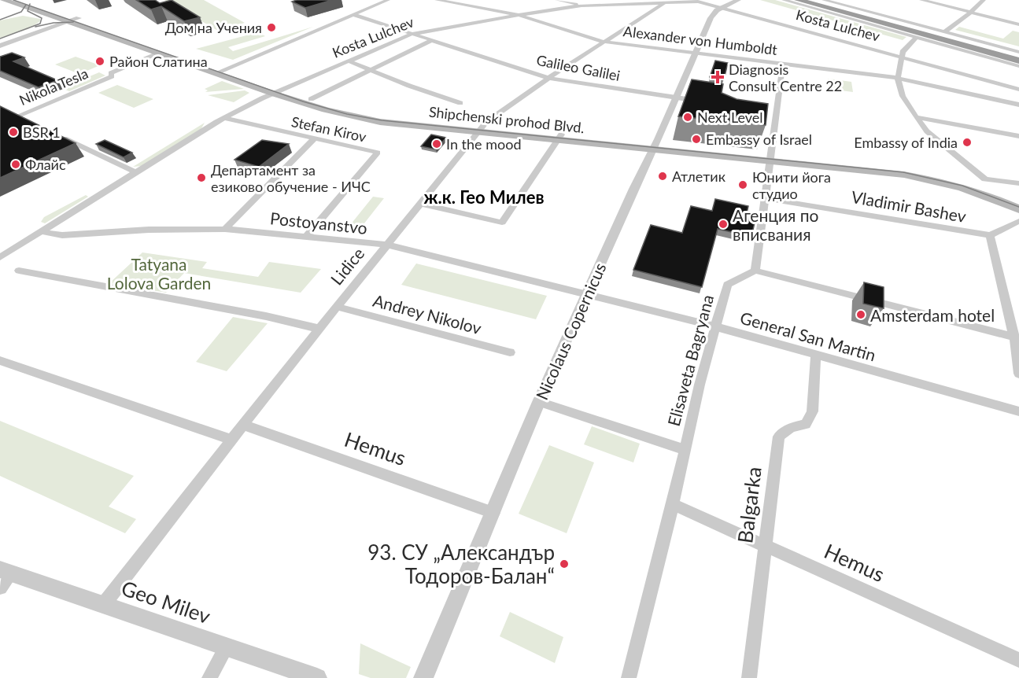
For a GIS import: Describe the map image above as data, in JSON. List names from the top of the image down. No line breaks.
{"streets":{"main road":["Shipchenski prohod Blvd."],"street":["Kosta Lulchev","Alexander von Humboldt","Galileo Galilei","Stefan Kirov","Vladimir Bashev","Postoyanstvo","Lidice","Andrey Nikolov","Nicolaus Copernicus","General San Martin","Elisaveta Bagryana","Hemus","Balgarka","Geo Milev"]},"crossings":[["Kosta Lulchev","Alexander von Humboldt"],["Kosta Lulchev","Galileo Galilei"],["Kosta Lulchev","Shipchenski prohod Blvd."],["Kosta Lulchev","Stefan Kirov"],["Kosta Lulchev","Postoyanstvo"],["Kosta Lulchev","Lidice"],["Kosta Lulchev","Nicolaus Copernicus"],["Alexander von Humboldt","Lidice"],["Alexander von Humboldt","Nicolaus Copernicus"],["Galileo Galilei","Lidice"],["Galileo Galilei","Nicolaus Copernicus"],["Shipchenski prohod Blvd.","Lidice"],["Shipchenski prohod Blvd.","Nicolaus Copernicus"],["Stefan Kirov","Postoyanstvo"],["Postoyanstvo","Lidice"],["Postoyanstvo","Nicolaus Copernicus"],["Postoyanstvo","General San Martin"],["Lidice","Andrey Nikolov"],["Lidice","Hemus"],["Lidice","Geo Milev"],["Nicolaus Copernicus","General San Martin"],["Nicolaus Copernicus","Hemus"],["General San Martin","Elisaveta Bagryana"],["General San Martin","Balgarka"],["Elisaveta Bagryana","Hemus"],["Hemus","Balgarka"]],"districts":["ж.к. Гео Милев"],"parks":["Tatyana Lolova Garden"],"places":{"other":["Дом на Учения","Район Слатина","Next Level","BSR 1","Embassy of Israel","Embassy of India","In the mood","Флайс","Атлетик","Департамент за езиково обучение - ИЧС","Юнити йога студио","Агенция по вписвания","Amsterdam hotel","93. СУ „Александър Тодоров-Балан“"],"health":["Diagnosis Consult Centre 22"]}}
